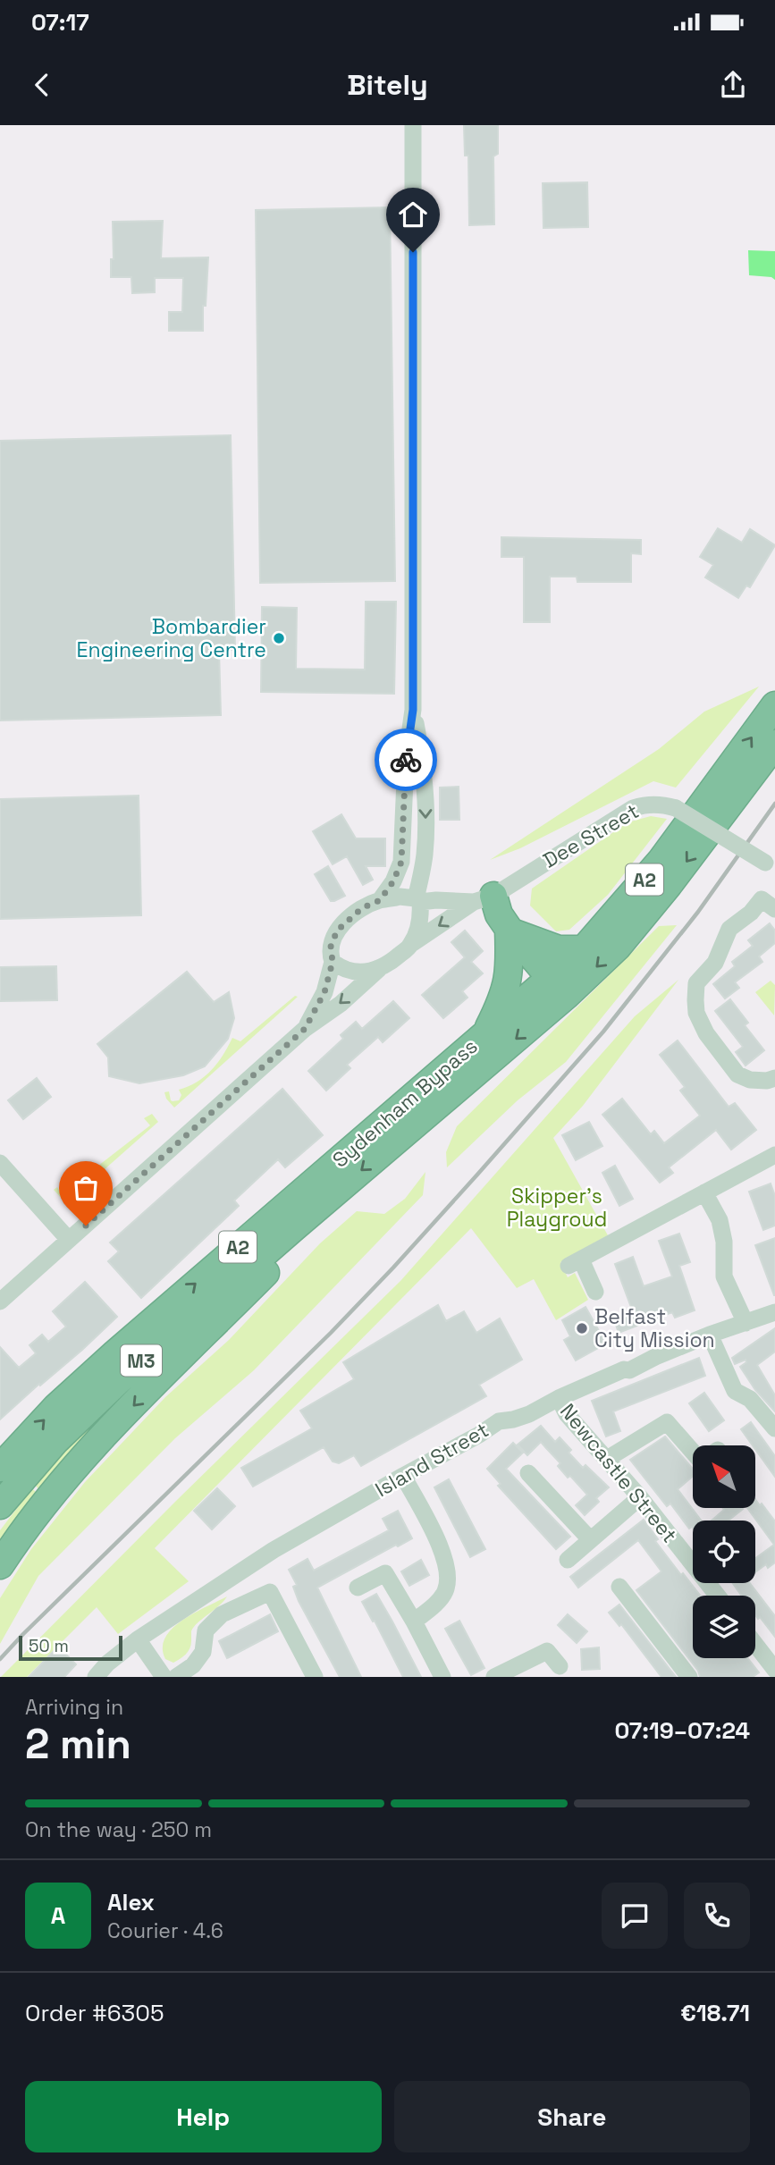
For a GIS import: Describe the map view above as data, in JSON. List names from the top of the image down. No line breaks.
{"streets":{"highway":["A2","Sydenham Bypass","M3"],"street":["Dee Street","Island Street","Newcastle Street"]},"crossings":[["A2","Sydenham Bypass"],["A2","M3"],["Sydenham Bypass","M3"],["Island Street","Newcastle Street"]],"parks":["Skipper's Playgroud"],"places":["Bombardier Engineering Centre","Belfast City Mission"],"scale_bar":"50 m","north":"top left","page":{"status":"07:17","header":"Bitely","scale":"50 m","heading":["2 min","Arriving in","07:19–07:24"],"panel":["Alex","Courier · 4.6","Order #6305","€18.71"],"bar":"On the way · 250 m","round":"A","buttons":["Help","Share"]}}
